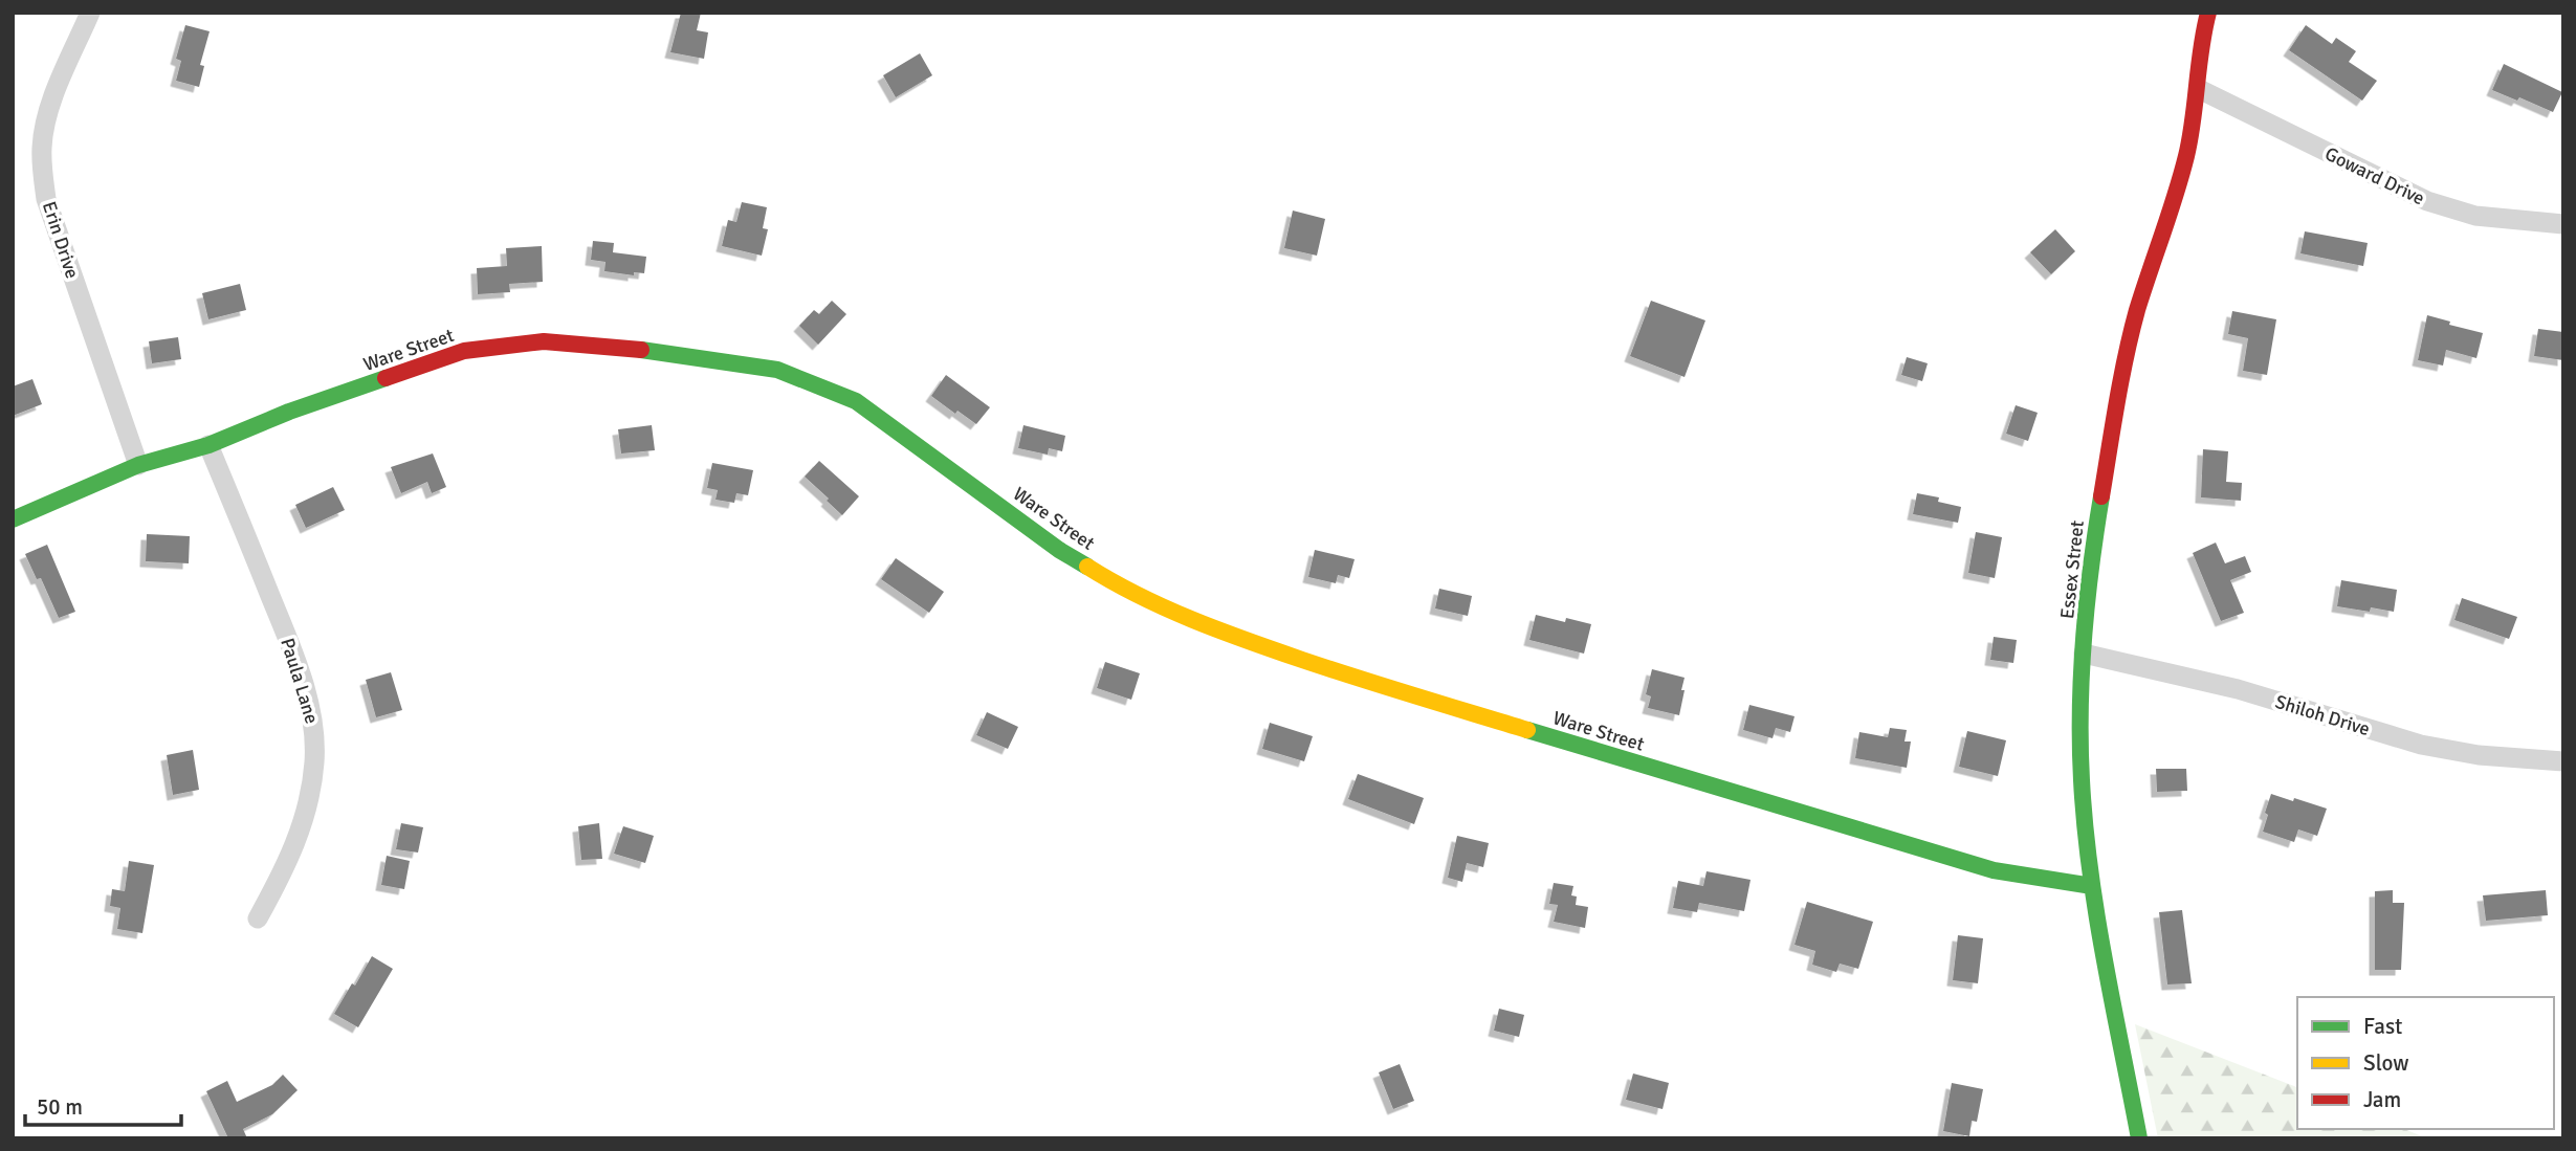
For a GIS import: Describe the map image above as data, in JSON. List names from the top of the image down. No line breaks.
{"streets":{"street":["Goward Drive","Erin Drive","Ware Street","Essex Street","Paula Lane","Shiloh Drive"]},"crossings":[["Goward Drive","Essex Street"],["Erin Drive","Ware Street"],["Ware Street","Essex Street"],["Ware Street","Paula Lane"],["Essex Street","Shiloh Drive"]],"legend":["Fast","Slow","Jam"],"scale_bar":"50 m"}
